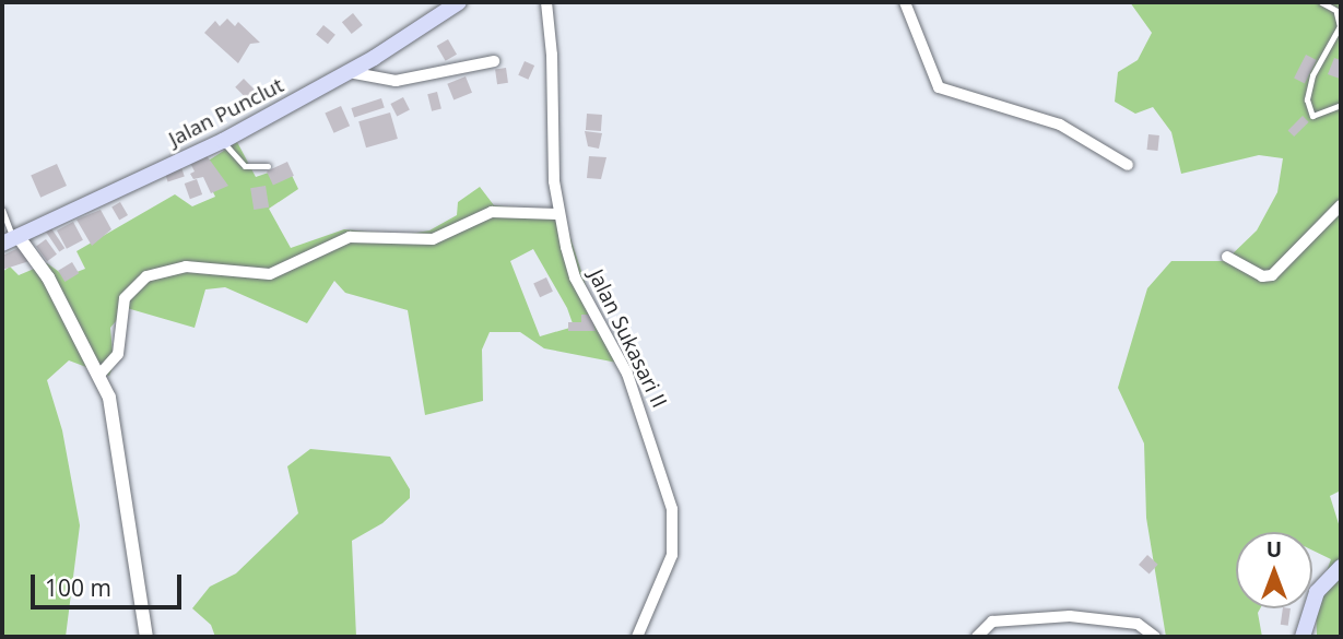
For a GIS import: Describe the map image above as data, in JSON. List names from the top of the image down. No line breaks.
{"streets":{"main road":["Jalan Punclut"],"street":["Jalan Sukasari II"]},"scale_bar":"100 m","north":"top"}
